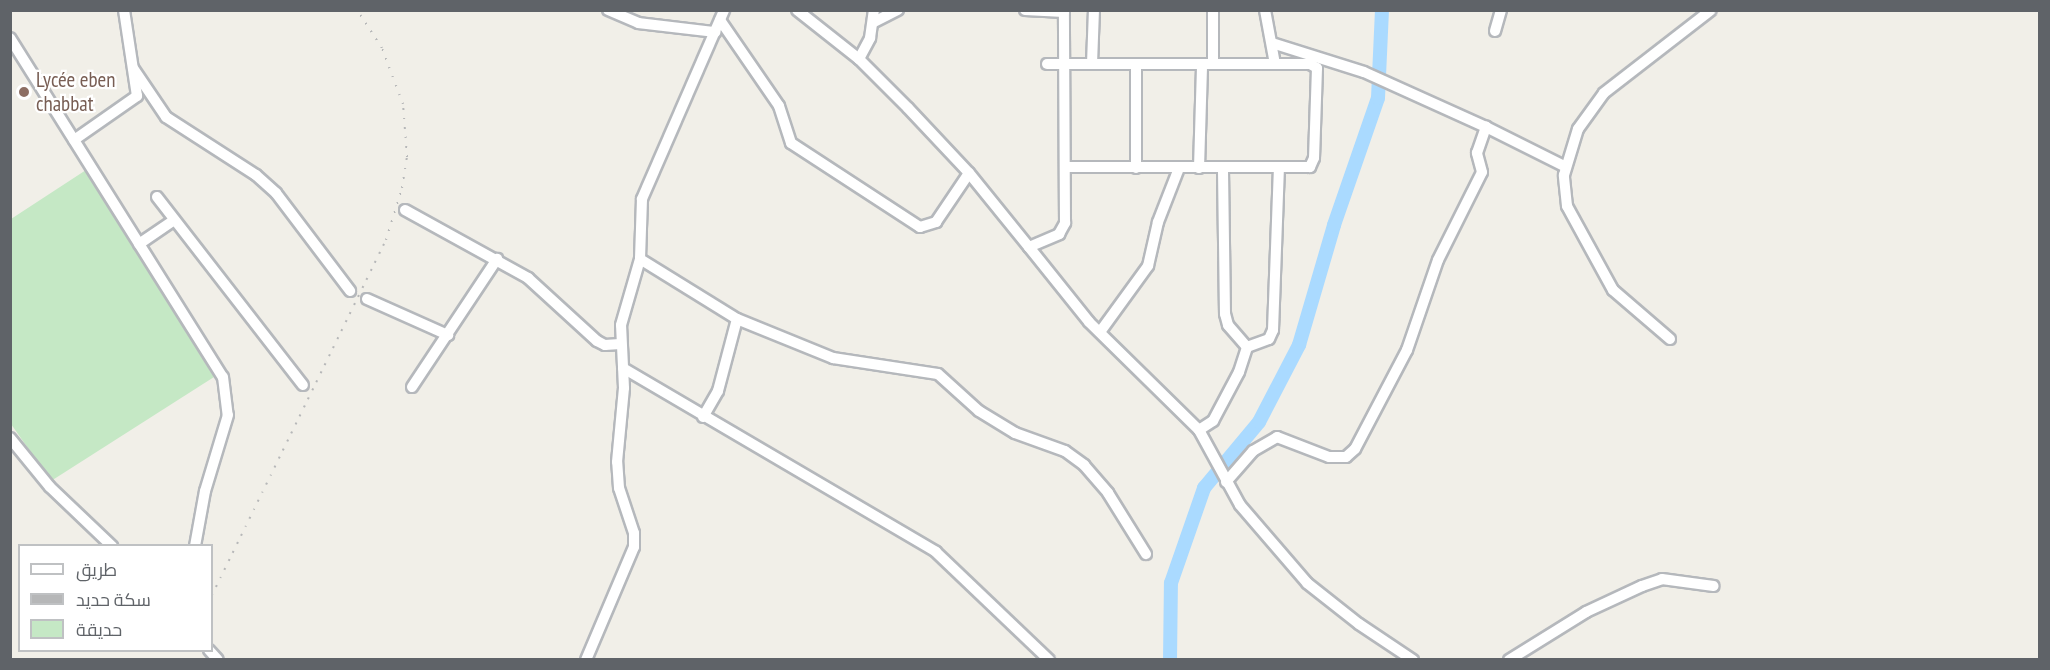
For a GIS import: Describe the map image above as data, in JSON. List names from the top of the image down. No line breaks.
{"places":["Lycée eben chabbat"],"legend":["طريق","سكة حديد","حديقة"]}
